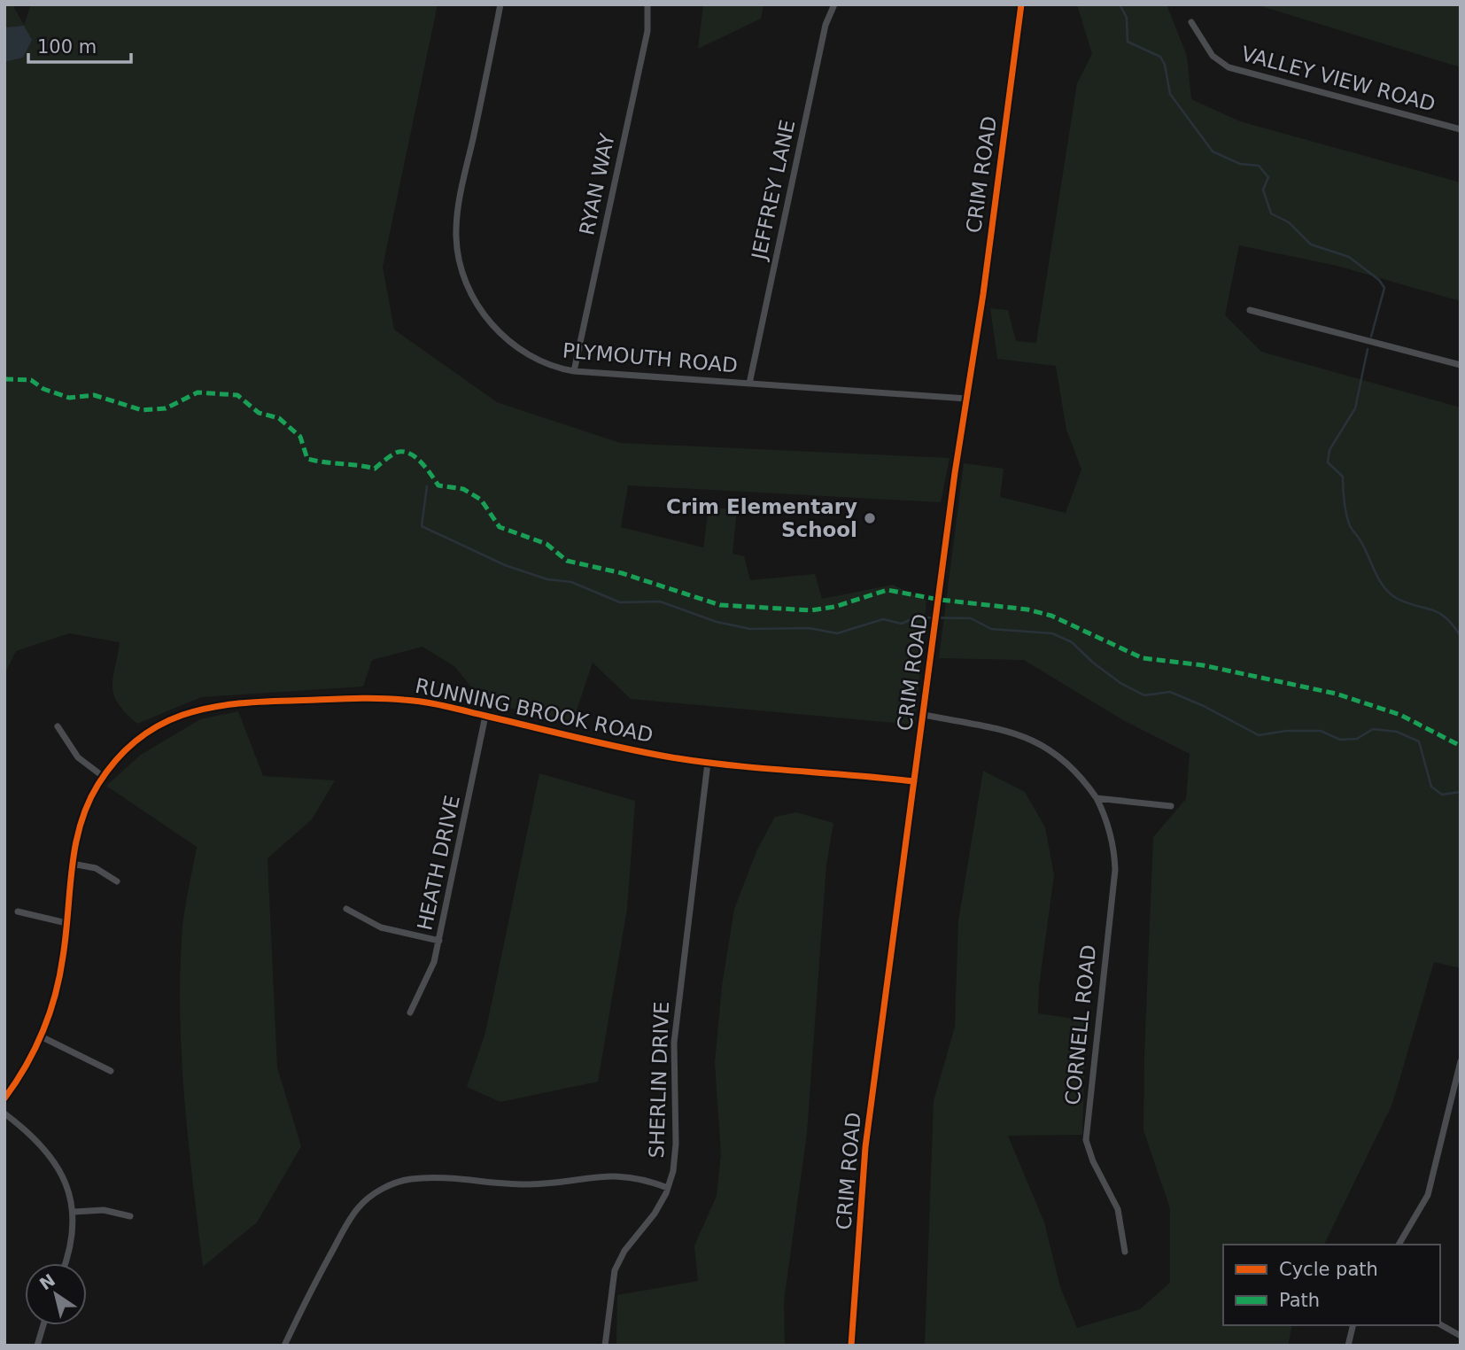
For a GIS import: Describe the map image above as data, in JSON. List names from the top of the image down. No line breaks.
{"streets":{"street":["VALLEY VIEW ROAD","CRIM ROAD","RYAN WAY","JEFFREY LANE","PLYMOUTH ROAD","RUNNING BROOK ROAD","HEATH DRIVE","CORNELL ROAD","SHERLIN DRIVE"]},"crossings":[["CRIM ROAD","PLYMOUTH ROAD"],["CRIM ROAD","RUNNING BROOK ROAD"],["CRIM ROAD","CORNELL ROAD"],["RYAN WAY","PLYMOUTH ROAD"],["JEFFREY LANE","PLYMOUTH ROAD"],["RUNNING BROOK ROAD","HEATH DRIVE"],["RUNNING BROOK ROAD","SHERLIN DRIVE"]],"places":["Crim Elementary School"],"legend":["Cycle path","Path"],"scale_bar":"100 m","north":"top left"}
